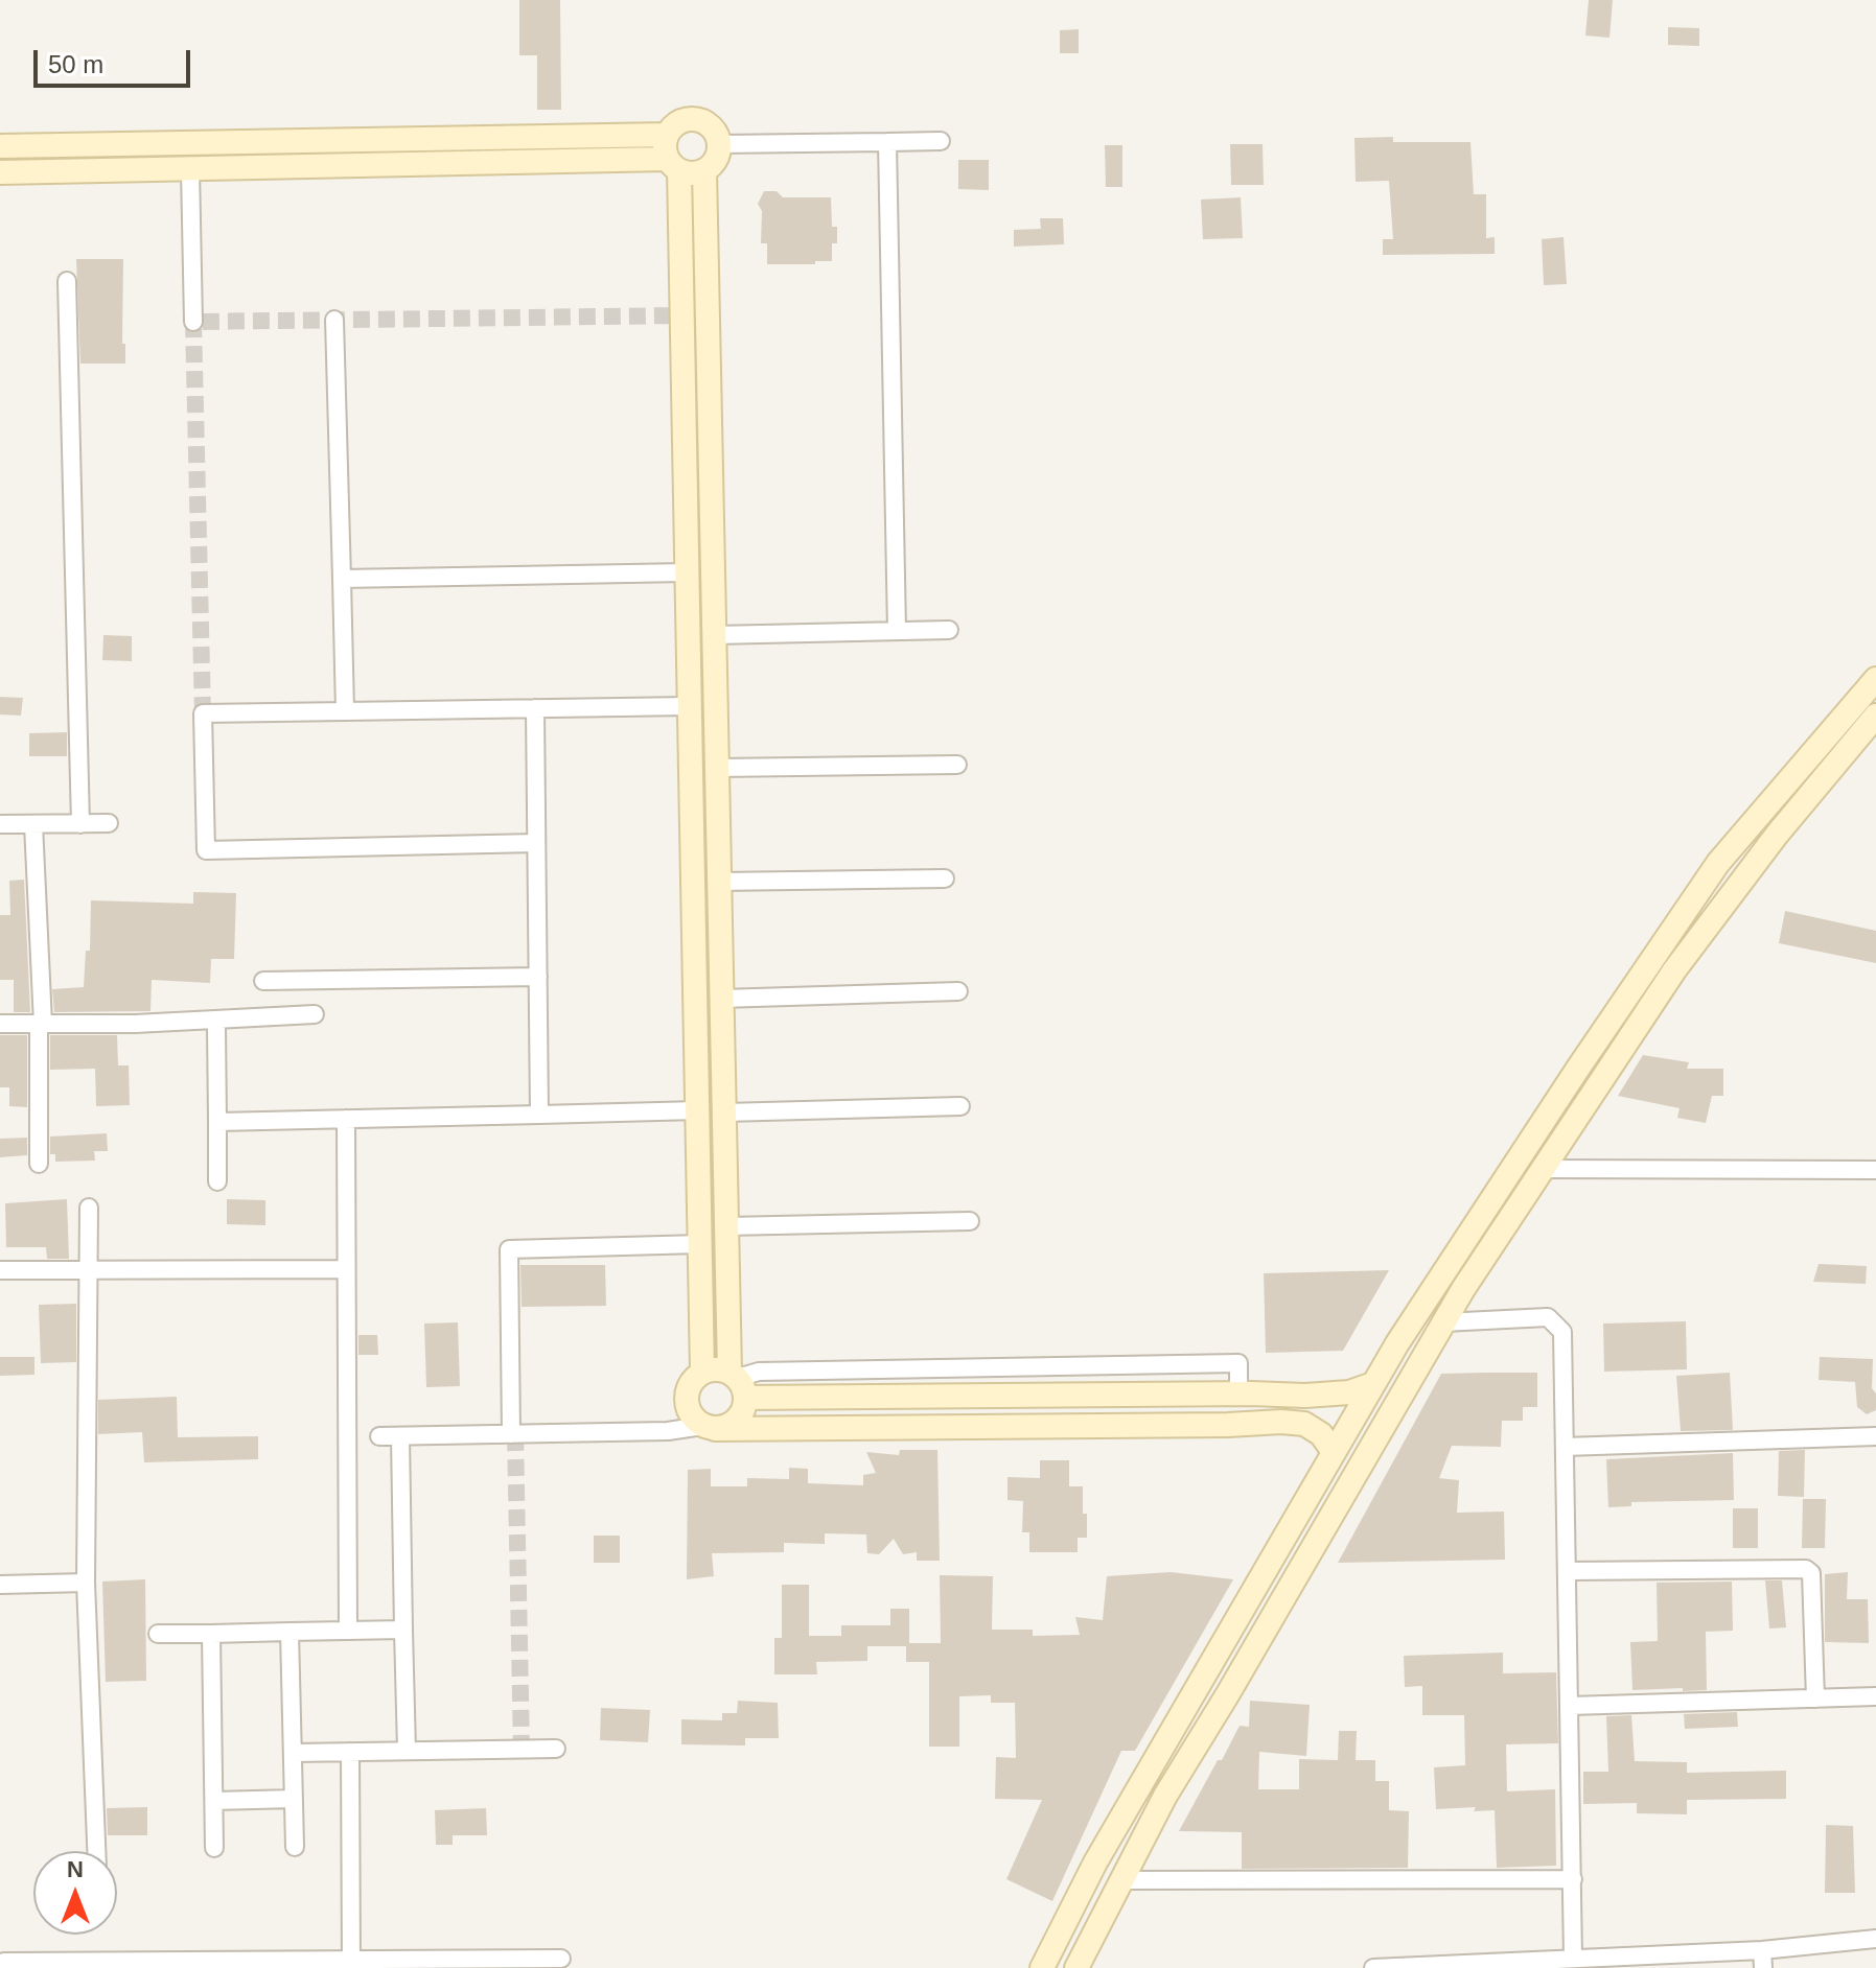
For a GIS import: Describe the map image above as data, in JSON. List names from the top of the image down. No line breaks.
{"scale_bar":"50 m","north":"top"}
